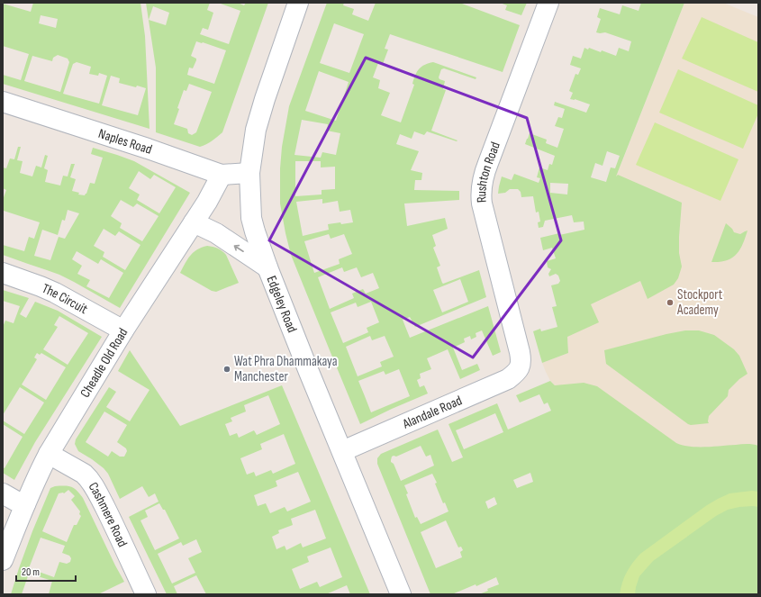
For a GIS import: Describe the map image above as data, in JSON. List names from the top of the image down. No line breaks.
{"streets":{"street":["Naples Road","Rushton Road","The Circuit","Edgeley Road","Cheadle Old Road","Alandale Road","Cashmere Road"]},"crossings":[["Naples Road","Edgeley Road"],["Naples Road","Cheadle Old Road"],["Rushton Road","Alandale Road"],["The Circuit","Cheadle Old Road"],["Edgeley Road","Alandale Road"],["Cheadle Old Road","Cashmere Road"]],"places":["Stockport Academy","Wat Phra Dhammakaya Manchester"],"scale_bar":"20 m"}
